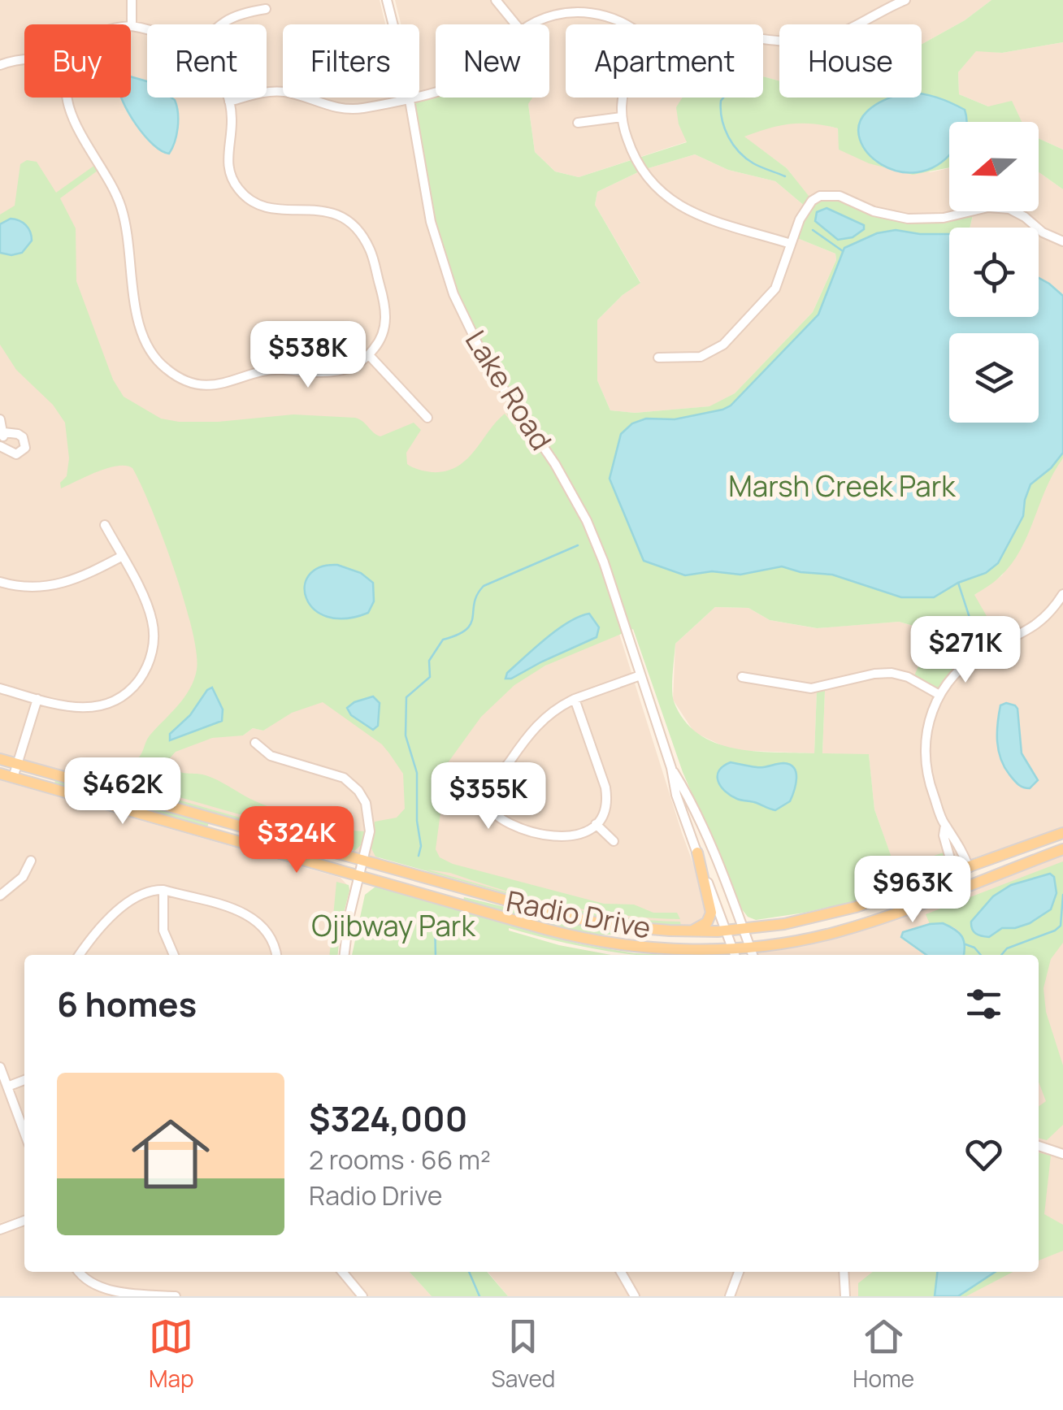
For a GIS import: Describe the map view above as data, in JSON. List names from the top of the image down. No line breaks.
{"streets":{"main road":["Radio Drive"],"street":["Lake Road"]},"crossings":[["Lake Road","Radio Drive"]],"parks":["Marsh Creek Park","Ojibway Park"],"north":"left","page":{"chip":["Buy","Rent","Filters","New","Apartment","House"],"price":["$538K","$271K","$462K","$355K","$324K","$963K"],"heading":"6 homes","list":[{"name":"$324,000","note":"2 rooms · 66 m² · Radio Drive"}],"tabs":["Map","Saved","Home"]}}
